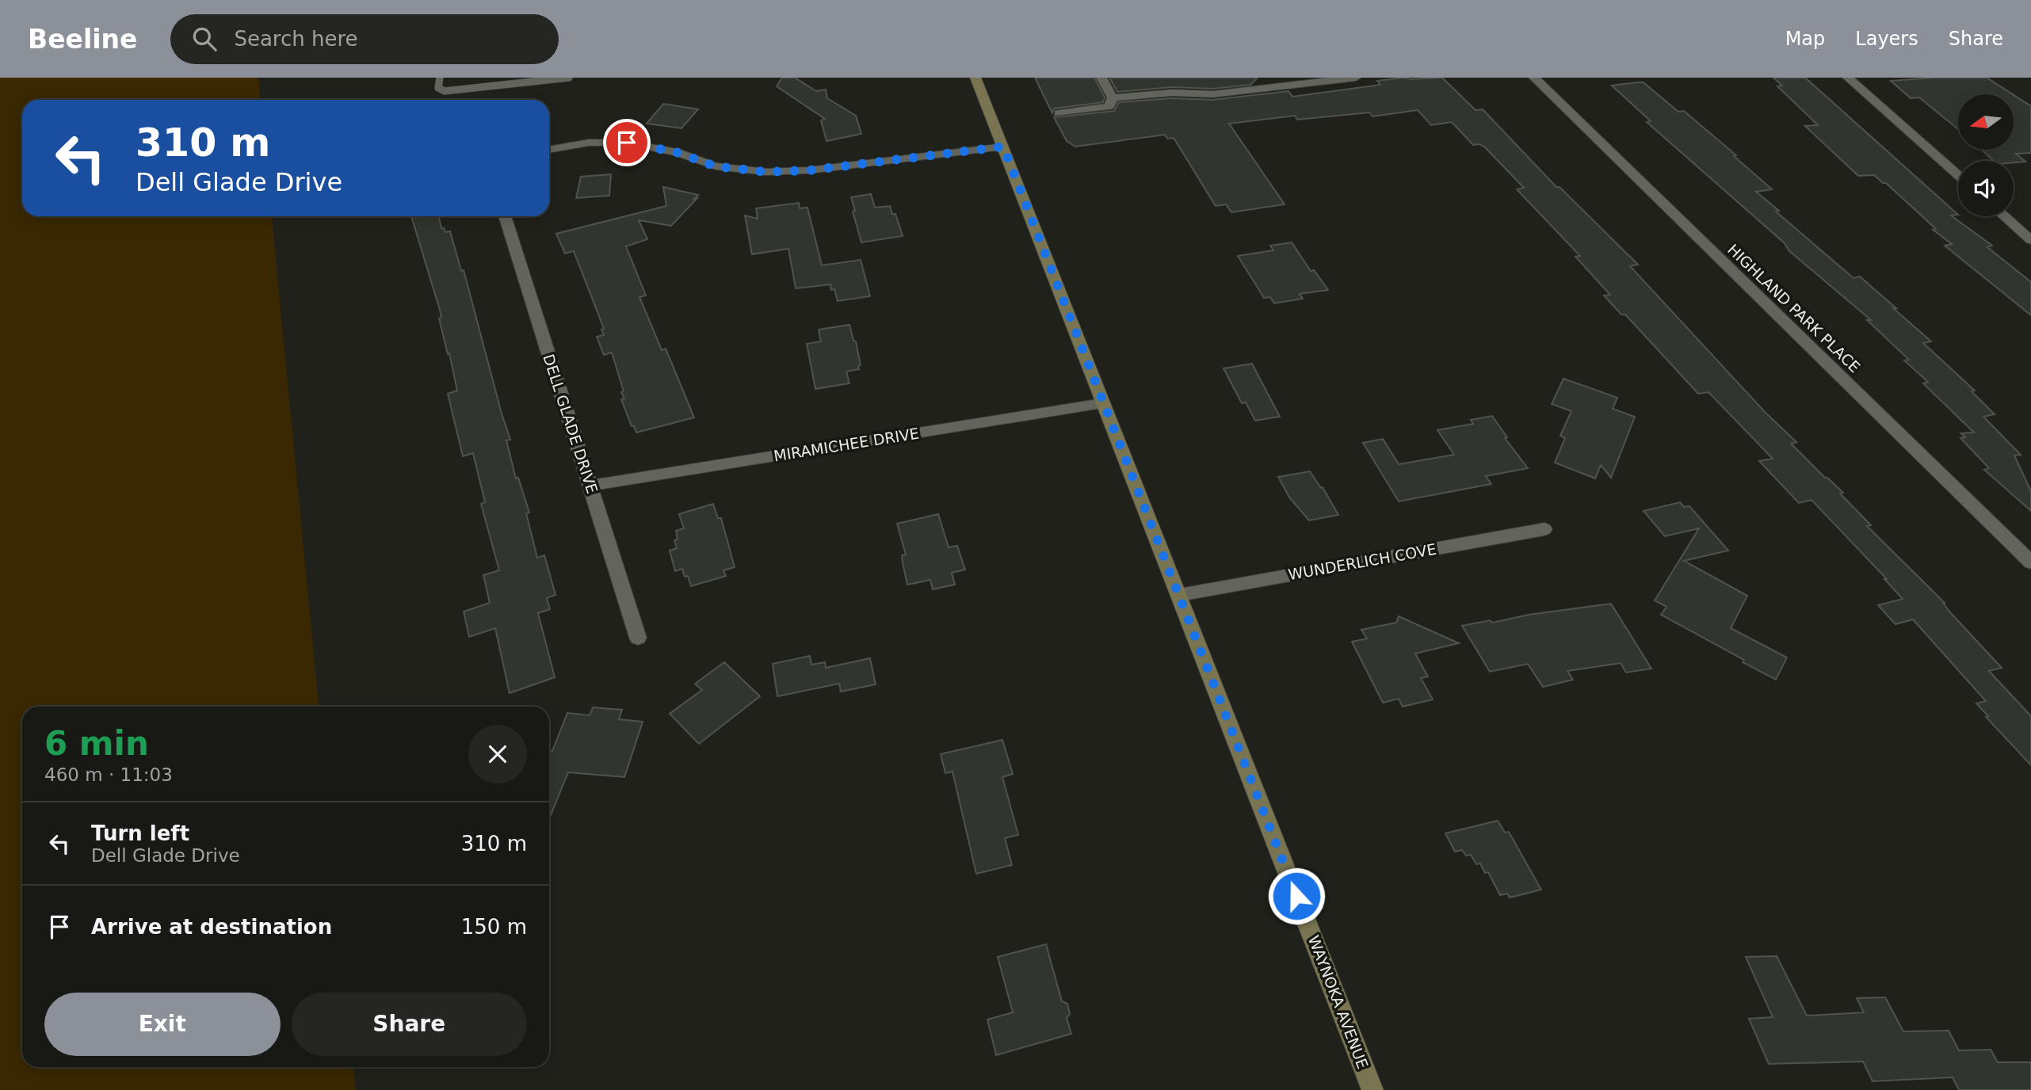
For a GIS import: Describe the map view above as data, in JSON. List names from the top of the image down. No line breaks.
{"streets":{"street":["HIGHLAND PARK PLACE","DELL GLADE DRIVE","MIRAMICHEE DRIVE","WUNDERLICH COVE","WAYNOKA AVENUE"]},"crossings":[["DELL GLADE DRIVE","MIRAMICHEE DRIVE"],["MIRAMICHEE DRIVE","WAYNOKA AVENUE"],["WUNDERLICH COVE","WAYNOKA AVENUE"]],"north":"left","page":{"header":"Beeline","search":"Search here","nav":["Map","Layers","Share"],"turn":["310 m","Dell Glade Drive"],"heading":["6 min","460 m · 11:03"],"list":[{"name":"Turn left","note":"Dell Glade Drive","value":"310 m"},{"name":"Arrive at destination","value":"150 m"}],"buttons":["Exit","Share"]}}
